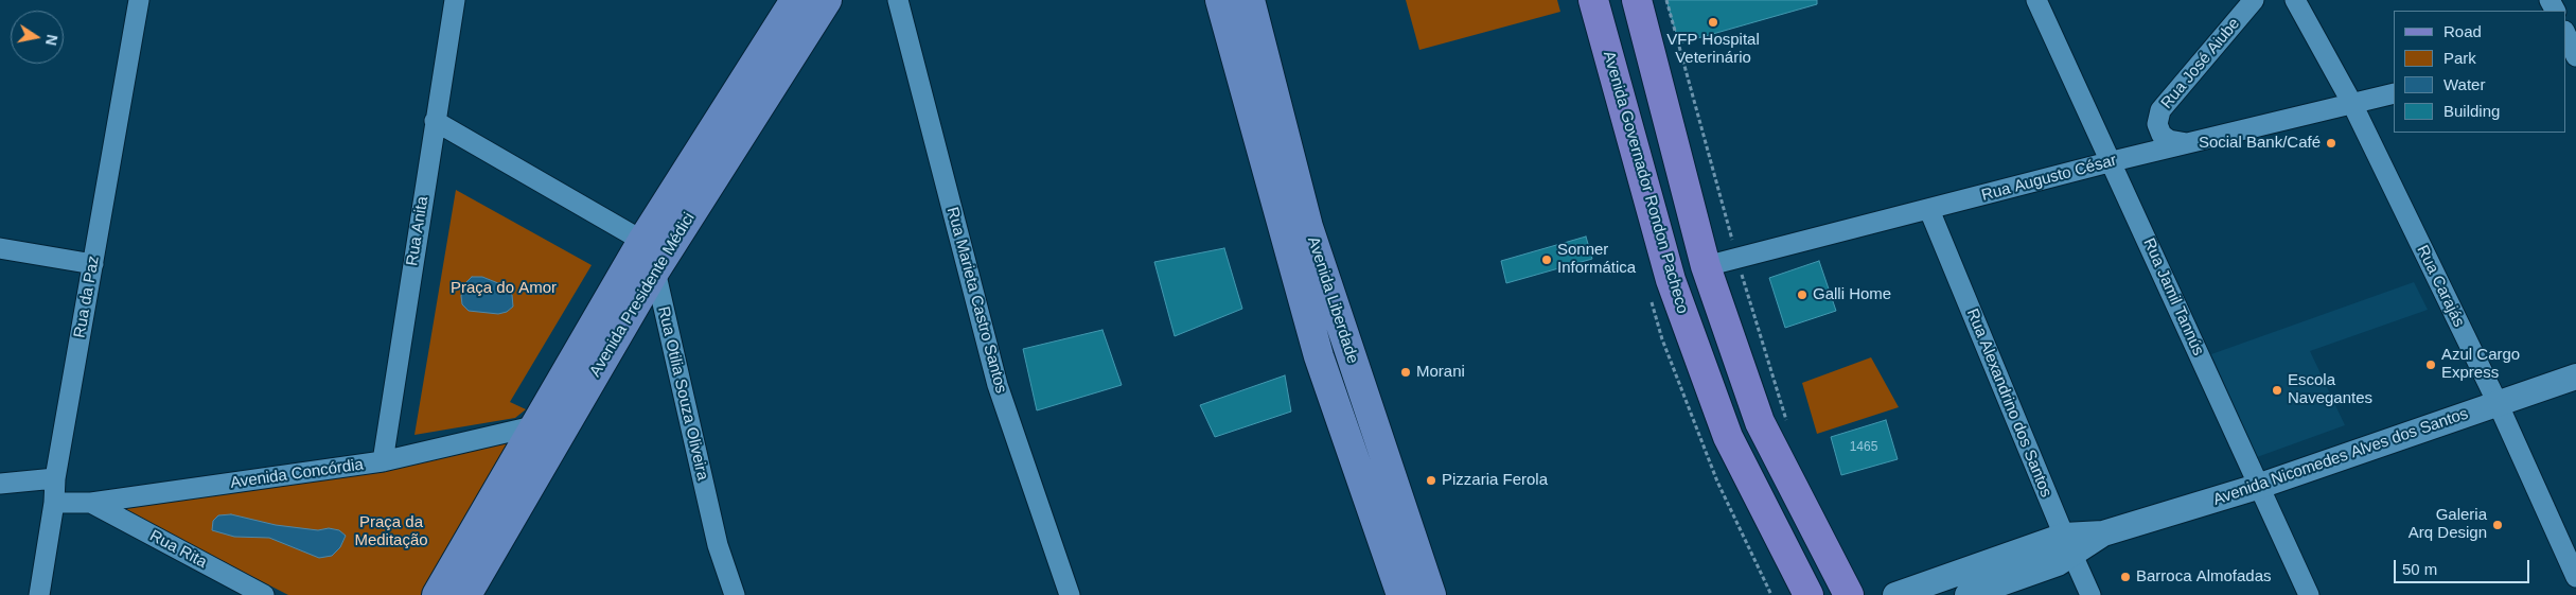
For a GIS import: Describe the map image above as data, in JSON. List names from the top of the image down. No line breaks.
{"streets":{"main road":["Avenida Governador Rondon Pacheco","Avenida Presidente Médici","Avenida Liberdade"],"street":["Rua José Aiube","Rua Augusto César","Rua Anita","Rua Carajás","Rua da Paz","Rua Jamil Tannús","Rua Marieta Castro Santos","Rua Otilia Souza Oliveira","Rua Alexandrino dos Santos","Avenida Nicomedes Alves dos Santos","Avenida Concórdia","Rua Rita"]},"crossings":[["Rua José Aiube","Rua Augusto César"],["Rua Augusto César","Rua Carajás"],["Rua Augusto César","Rua Jamil Tannús"],["Rua Augusto César","Rua Alexandrino dos Santos"],["Rua Anita","Avenida Concórdia"],["Rua Carajás","Avenida Nicomedes Alves dos Santos"],["Avenida Presidente Médici","Rua Otilia Souza Oliveira"],["Avenida Presidente Médici","Avenida Concórdia"],["Rua da Paz","Avenida Concórdia"],["Rua Jamil Tannús","Avenida Nicomedes Alves dos Santos"],["Rua Alexandrino dos Santos","Avenida Nicomedes Alves dos Santos"],["Avenida Concórdia","Rua Rita"]],"parks":["Praça do Amor","Praça da Meditação"],"places":["VFP Hospital Veterinário","Social Bank/Café","Sonner Informática","Galli Home","Azul Cargo Express","Morani","Escola Navegantes","Pizzaria Ferola","Galeria Arq Design","Barroca Almofadas"],"house_numbers":["1465"],"legend":["Road","Park","Water","Building"],"scale_bar":"50 m","north":"right"}
